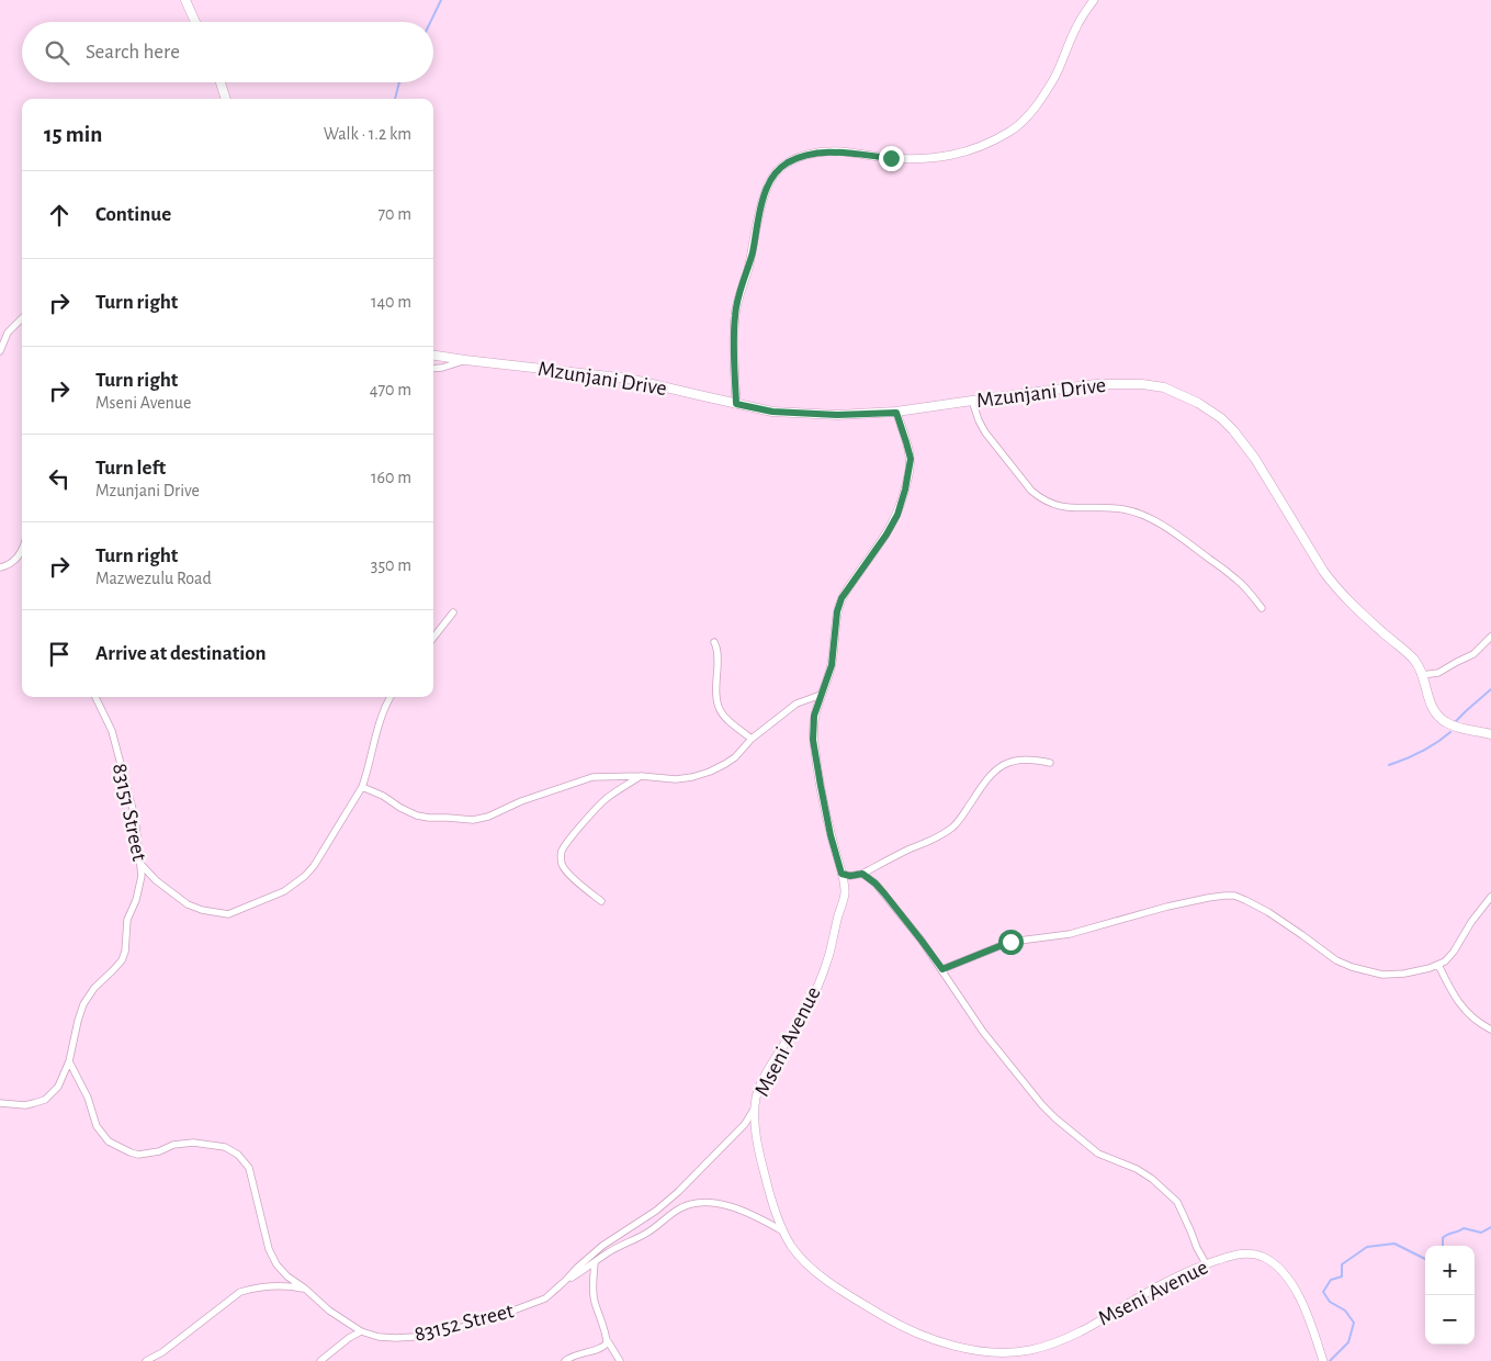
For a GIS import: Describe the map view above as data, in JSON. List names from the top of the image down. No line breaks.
{"streets":{"main road":["Mzunjani Drive"],"street":["83151 Street","Mseni Avenue","83152 Street"]},"crossings":[["Mzunjani Drive","Mseni Avenue"],["Mseni Avenue","83152 Street"]],"page":{"search":"Search here","heading":["15 min","Walk · 1.2 km"],"list":[["Continue","70 m"],["Turn right","140 m"],["Turn right","Mseni Avenue","470 m"],["Turn left","Mzunjani Drive","160 m"],["Turn right","Mazwezulu Road","350 m"],"Arrive at destination"],"map_buttons":["+","−"]}}
